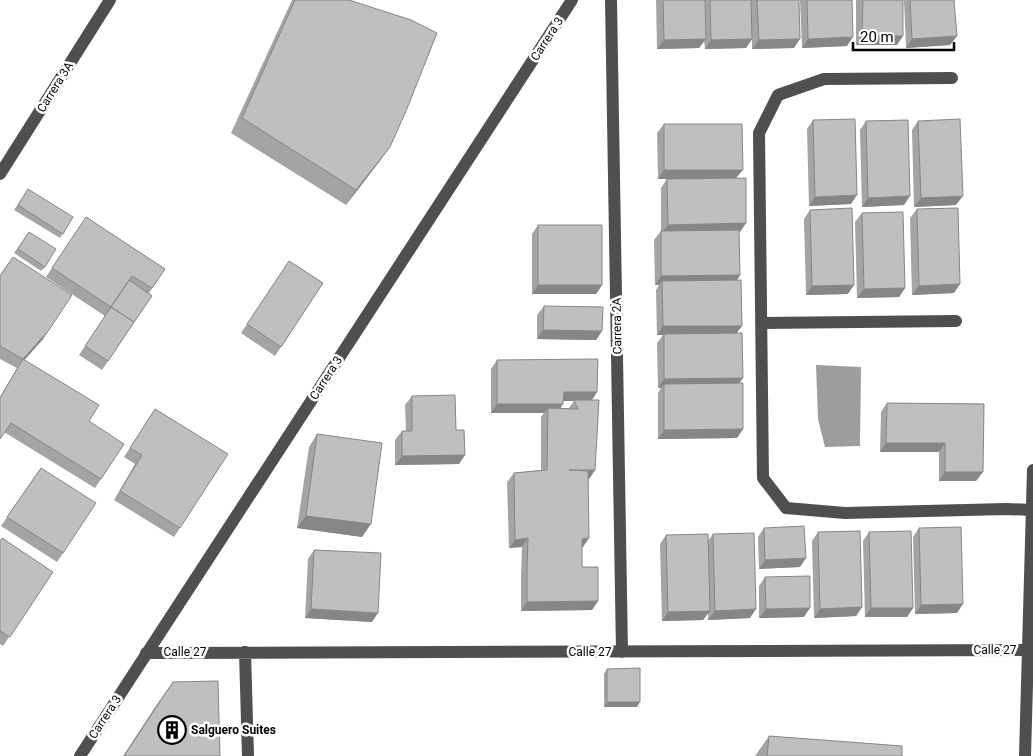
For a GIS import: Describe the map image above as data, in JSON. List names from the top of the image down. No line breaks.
{"streets":{"street":["Carrera 3","Carrera 3A","Carrera 2A","Calle 27"]},"crossings":[["Carrera 3","Calle 27"],["Carrera 2A","Calle 27"]],"places":{"building":["Salguero Suites"]},"scale_bar":"20 m"}
